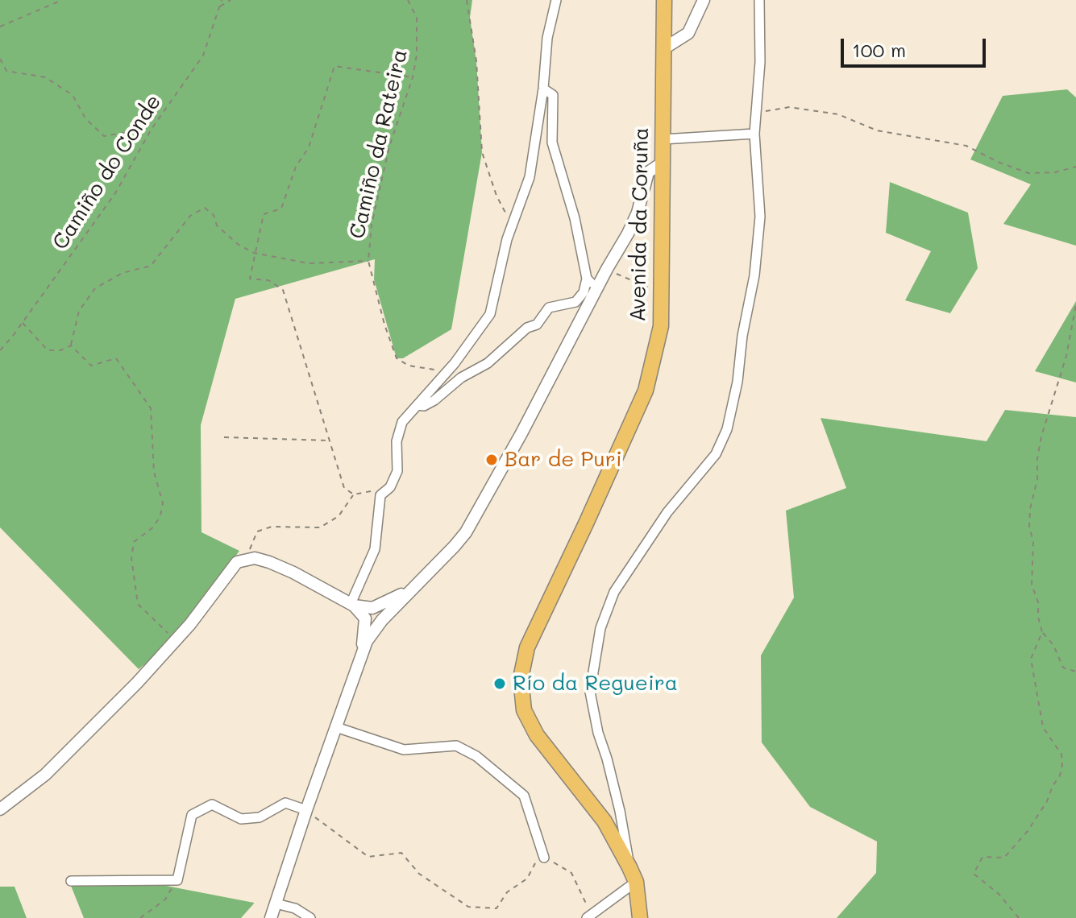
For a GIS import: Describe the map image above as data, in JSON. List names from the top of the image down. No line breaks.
{"streets":{"main road":["Avenida da Coruña"],"path":["Camiño da Rateira","Camiño do Conde"]},"places":["Bar de Puri","Río da Regueira"],"scale_bar":"100 m"}
